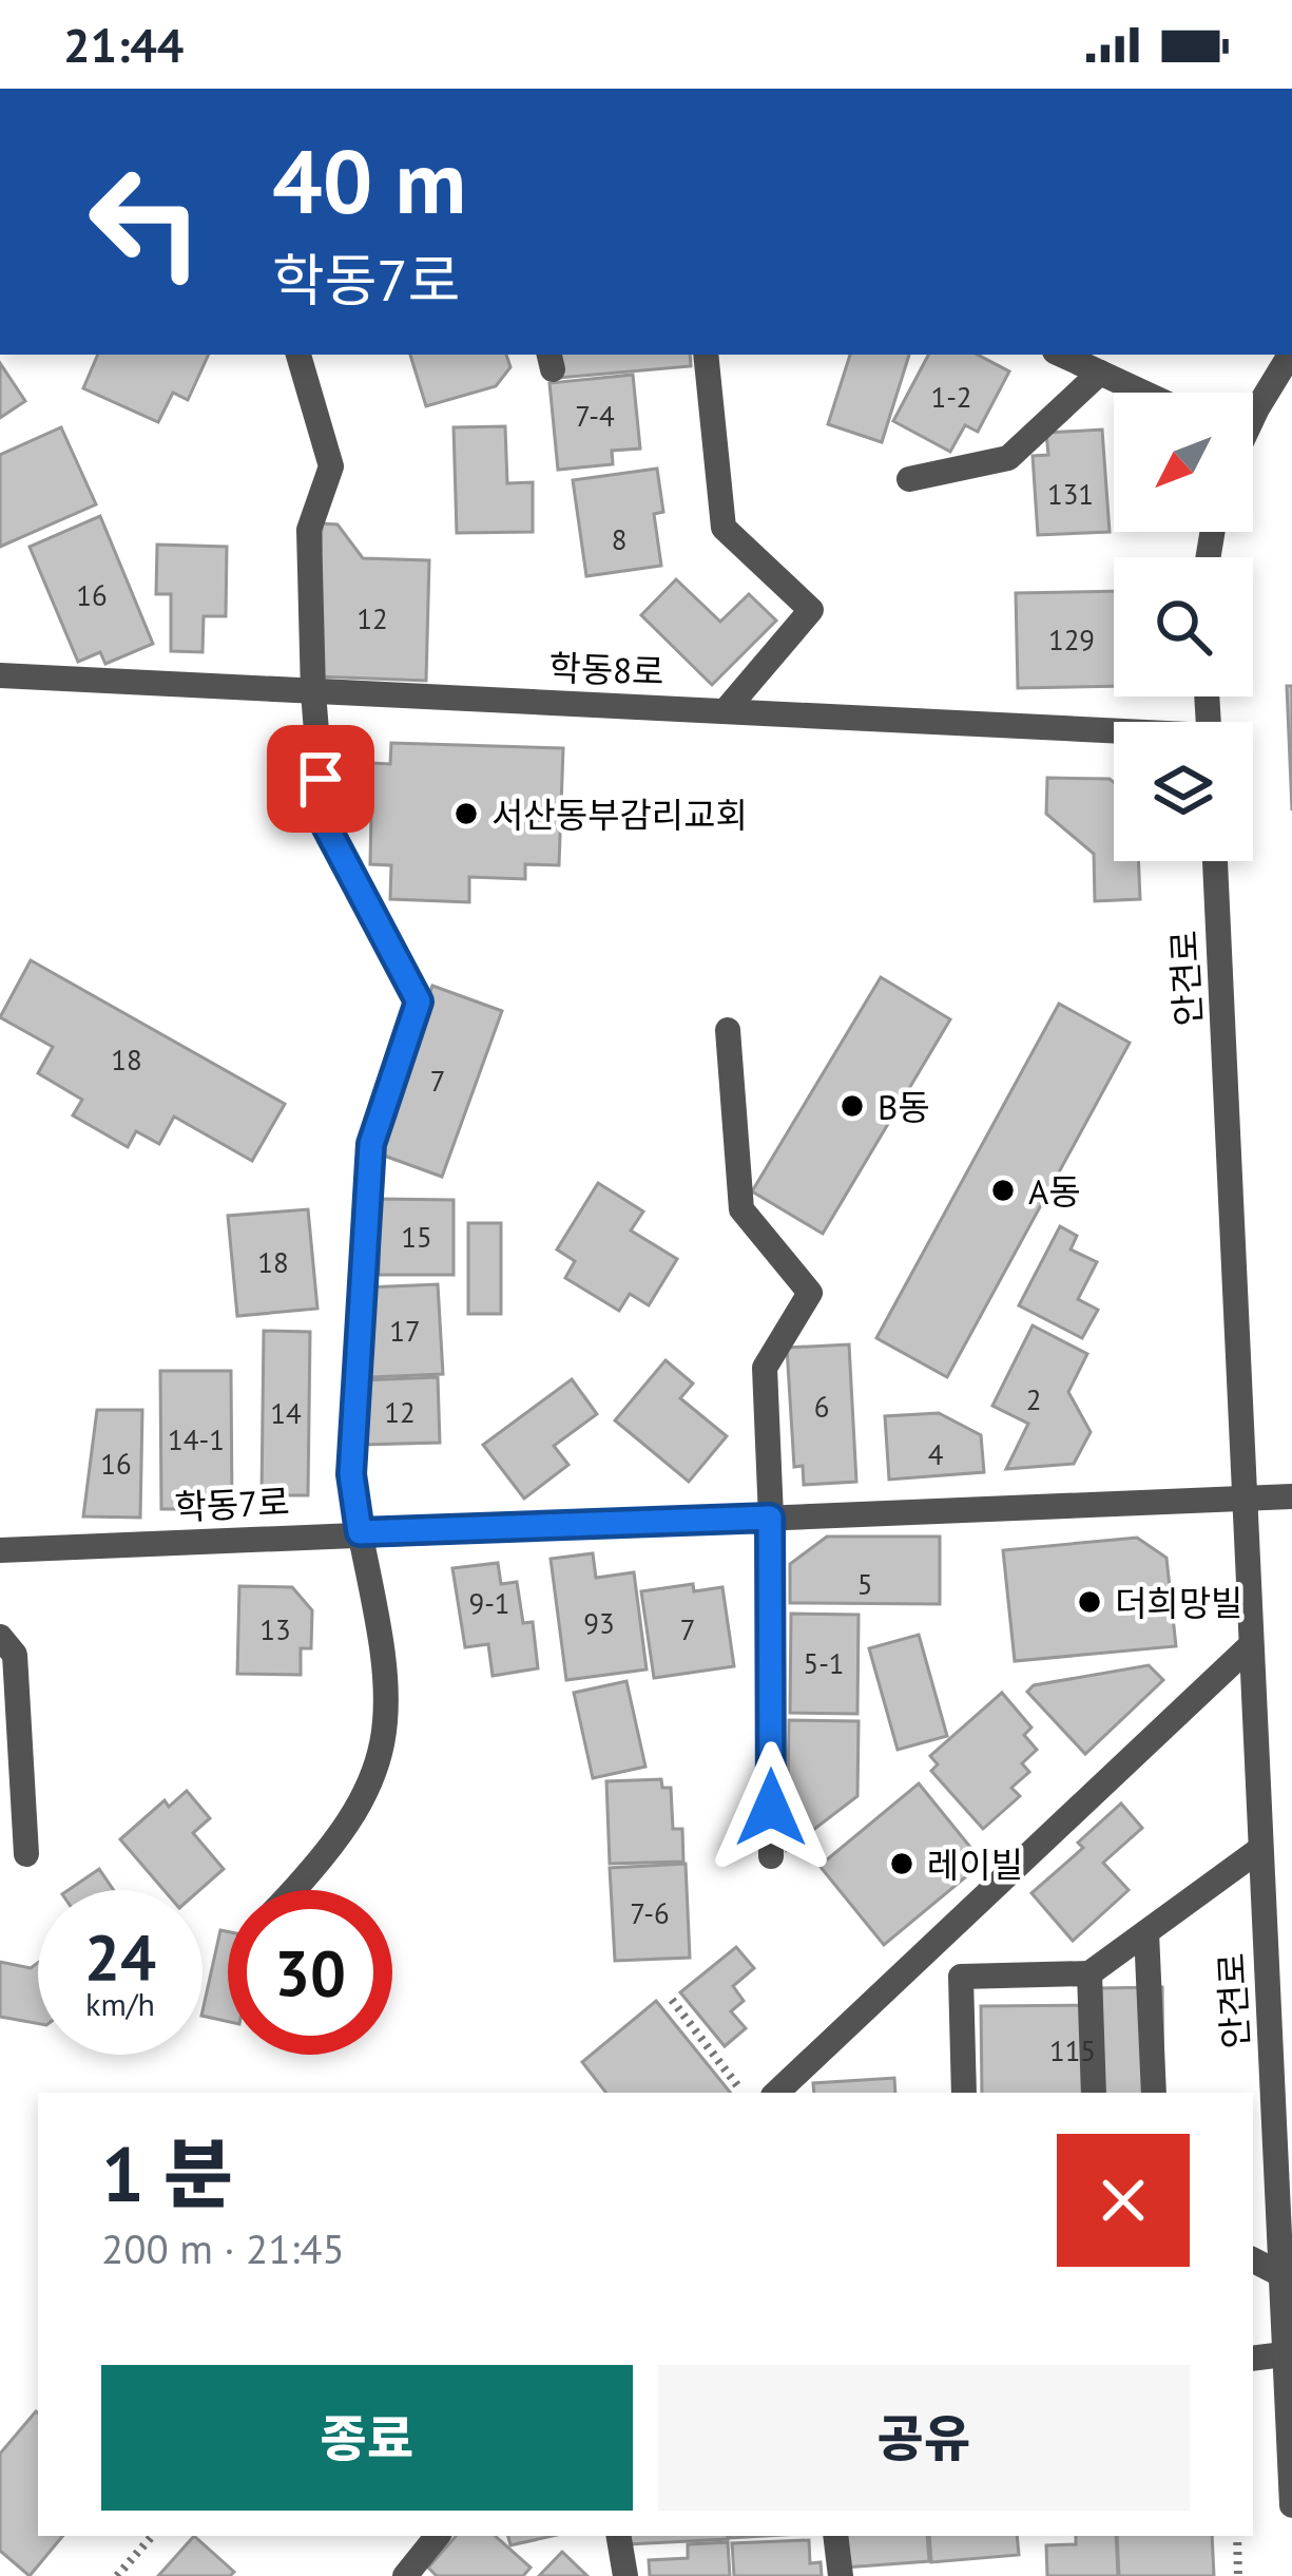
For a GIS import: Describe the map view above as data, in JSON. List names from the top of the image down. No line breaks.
{"streets":{"street":["학동8로","안견로","학동7로"]},"crossings":[["안견로","학동7로"]],"places":["서산동부감리교회","B동","A동","더희망빌","레이빌"],"house_numbers":["1-2","7-4","131","8","16","12","129","18","7","15","18","17","2","6","12","14","14-1","4","16","5","9-1","93","13","7","5-1","7-6","115"],"north":"bottom left","page":{"status":"21:44","turn":["40 m","학동7로"],"speed":"24 km/h","limit":"30","heading":["1 분","200 m · 21:45"],"buttons":["종료","공유"]}}
